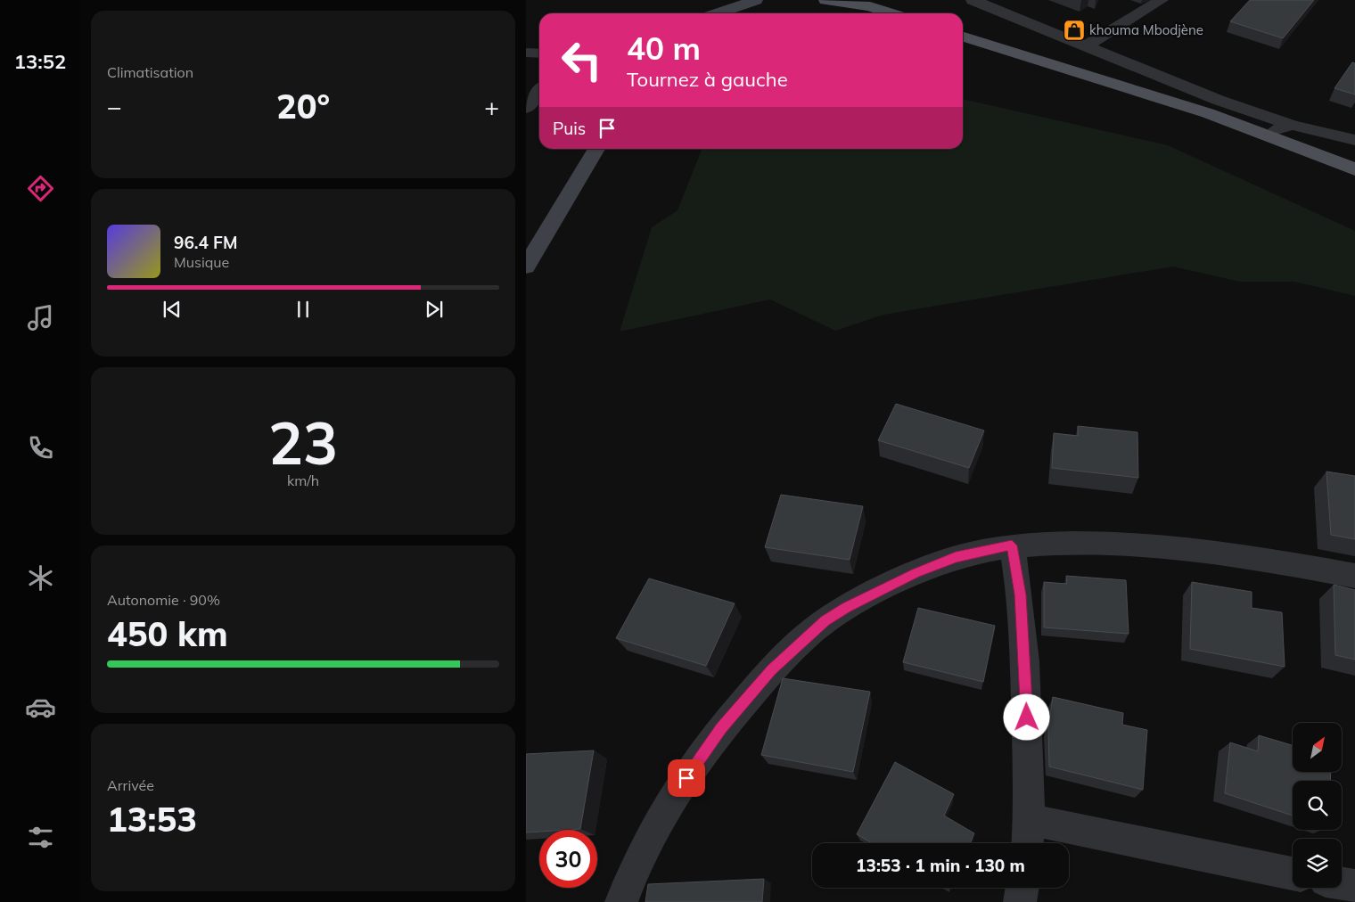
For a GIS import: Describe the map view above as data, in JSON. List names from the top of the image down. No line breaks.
{"places":{"shop":["khouma Mbodjène"]},"north":"top right","page":{"tabs":"13:52","tile":["Climatisation",["23","km/h"],["Autonomie · 90%","450 km"],["Arrivée","13:53"]],"turn":["40 m","Tournez à gauche"],"heat":["−","20°","+"],"then":"Puis","song":["96.4 FM","Musique"],"limit":"30","trip":"13:53 · 1 min · 130 m"}}
